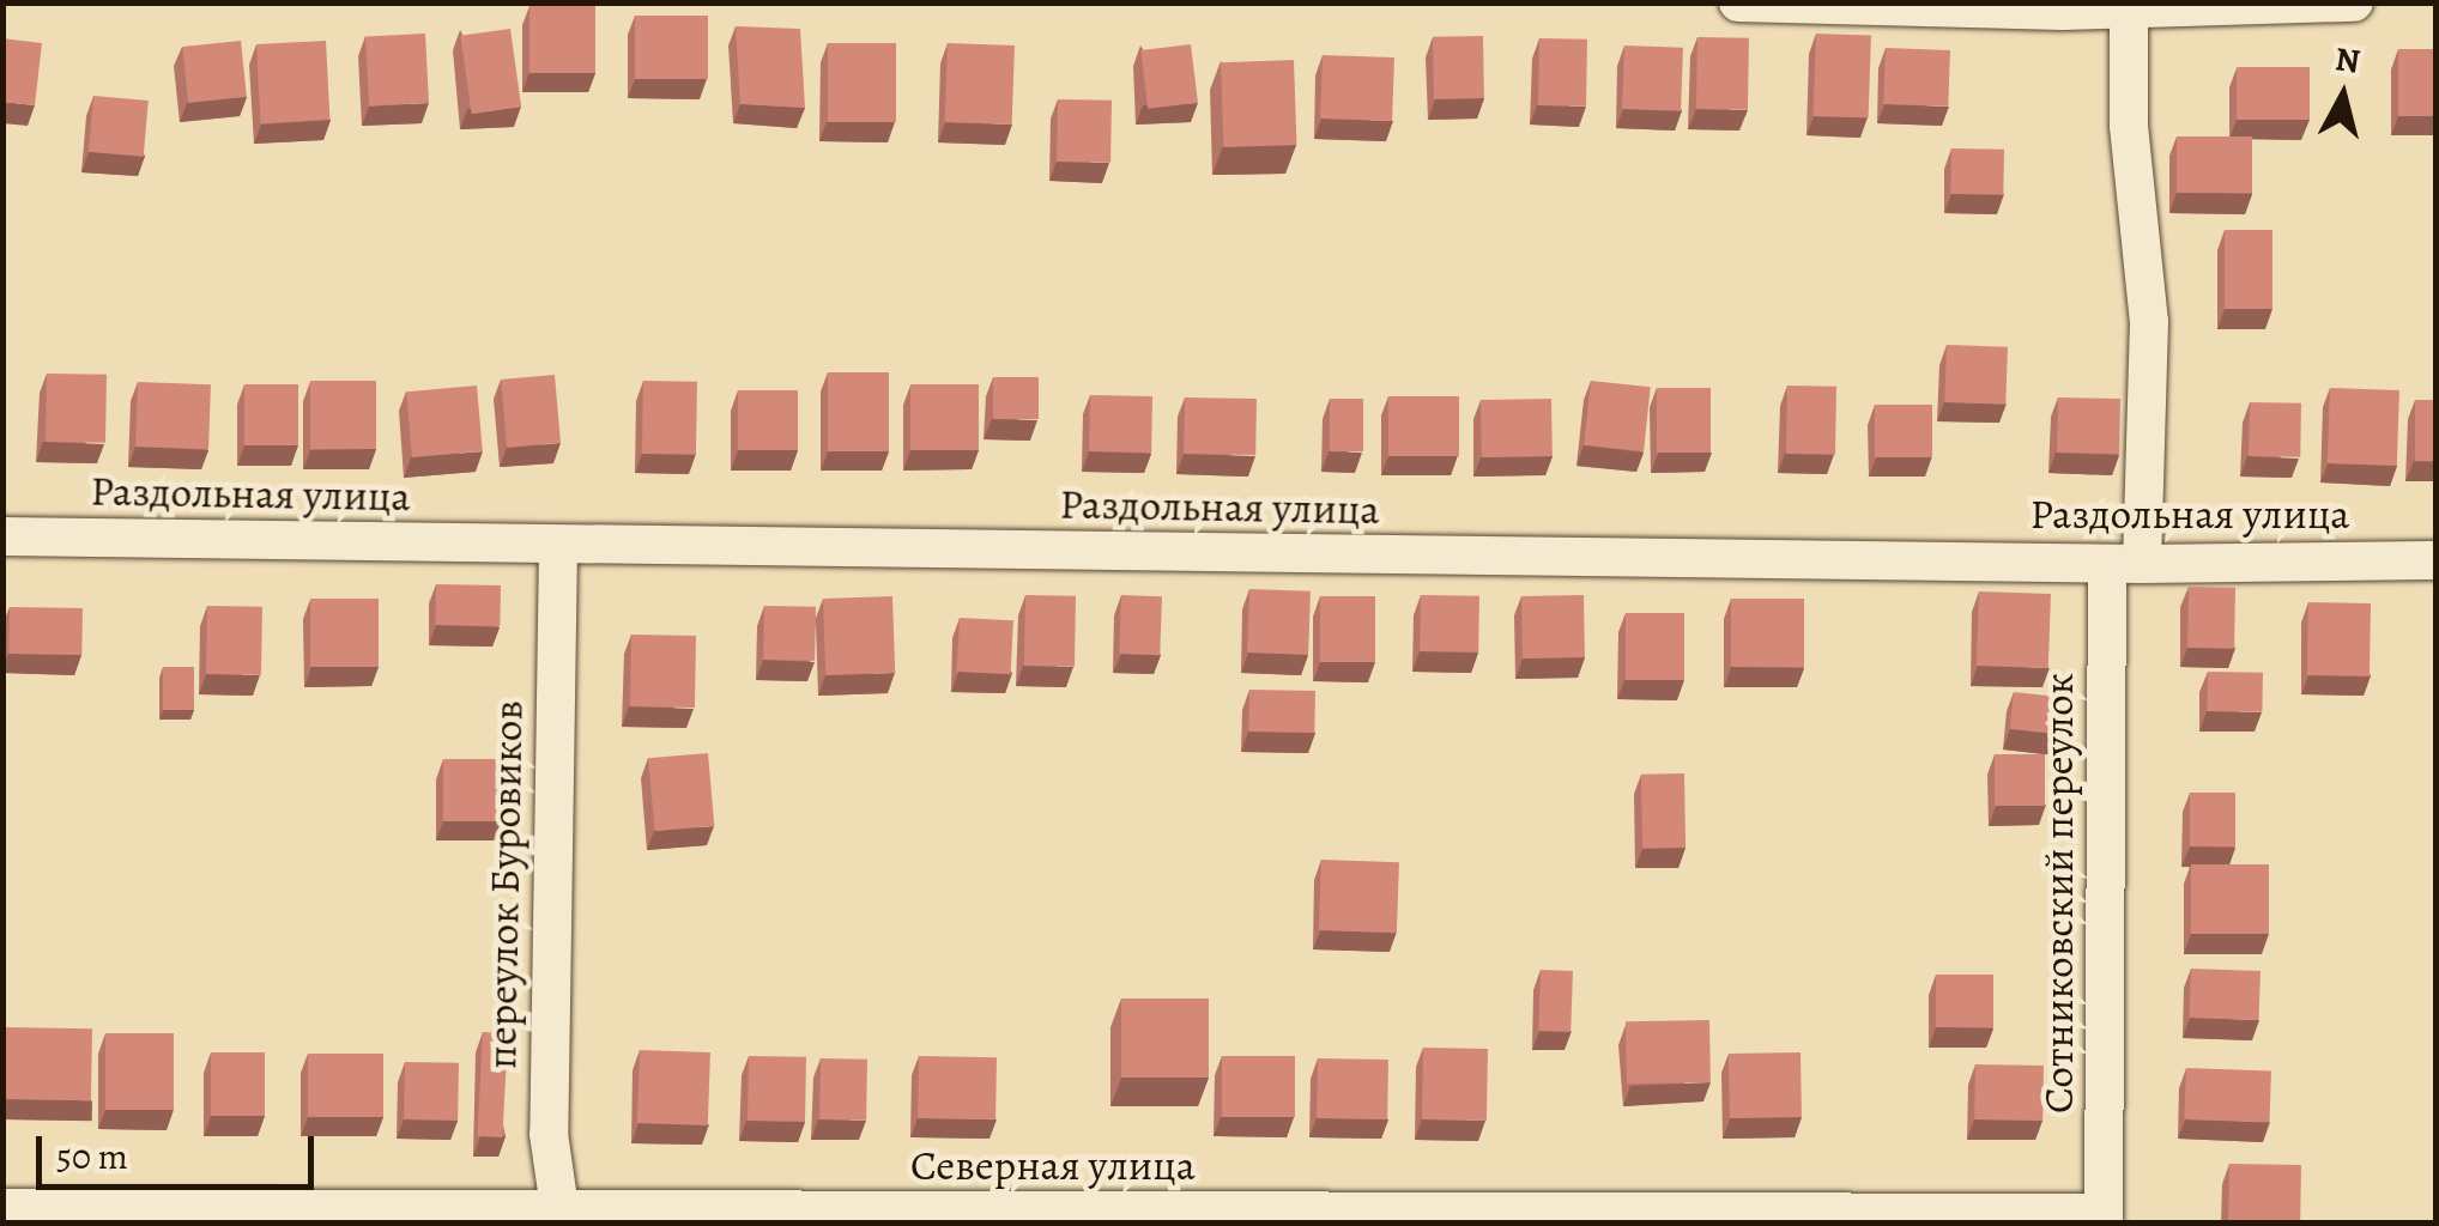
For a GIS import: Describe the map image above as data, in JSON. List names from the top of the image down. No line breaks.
{"streets":{"street":["Раздольная улица","переулок Буровиков","Сотниковский переулок","Северная улица"]},"crossings":[["Раздольная улица","переулок Буровиков"],["Раздольная улица","Сотниковский переулок"],["переулок Буровиков","Северная улица"],["Сотниковский переулок","Северная улица"]],"scale_bar":"50 m","north":"top"}
